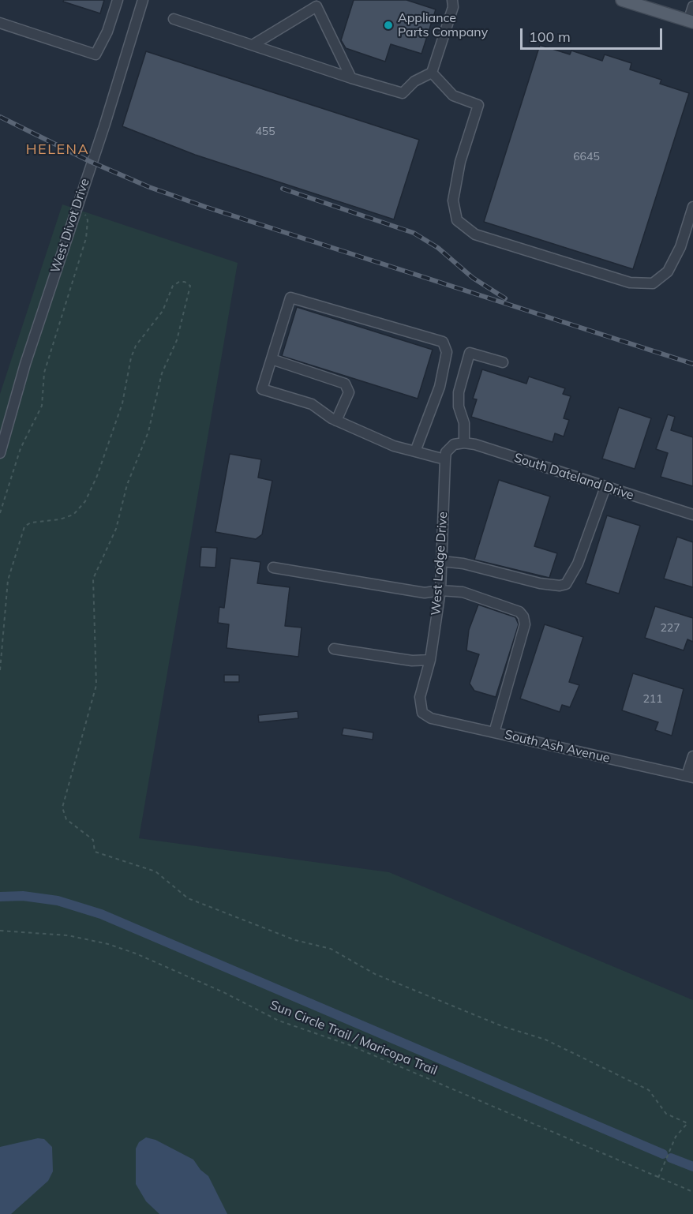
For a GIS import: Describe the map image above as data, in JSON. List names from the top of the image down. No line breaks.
{"streets":{"street":["West Divot Drive","South Dateland Drive","West Lodge Drive","South Ash Avenue"],"path":["Sun Circle Trail / Maricopa Trail"]},"crossings":[["South Dateland Drive","West Lodge Drive"],["West Lodge Drive","South Ash Avenue"]],"districts":["HELENA"],"places":["Appliance Parts Company"],"house_numbers":["455","6645","227","211"],"scale_bar":"100 m"}
